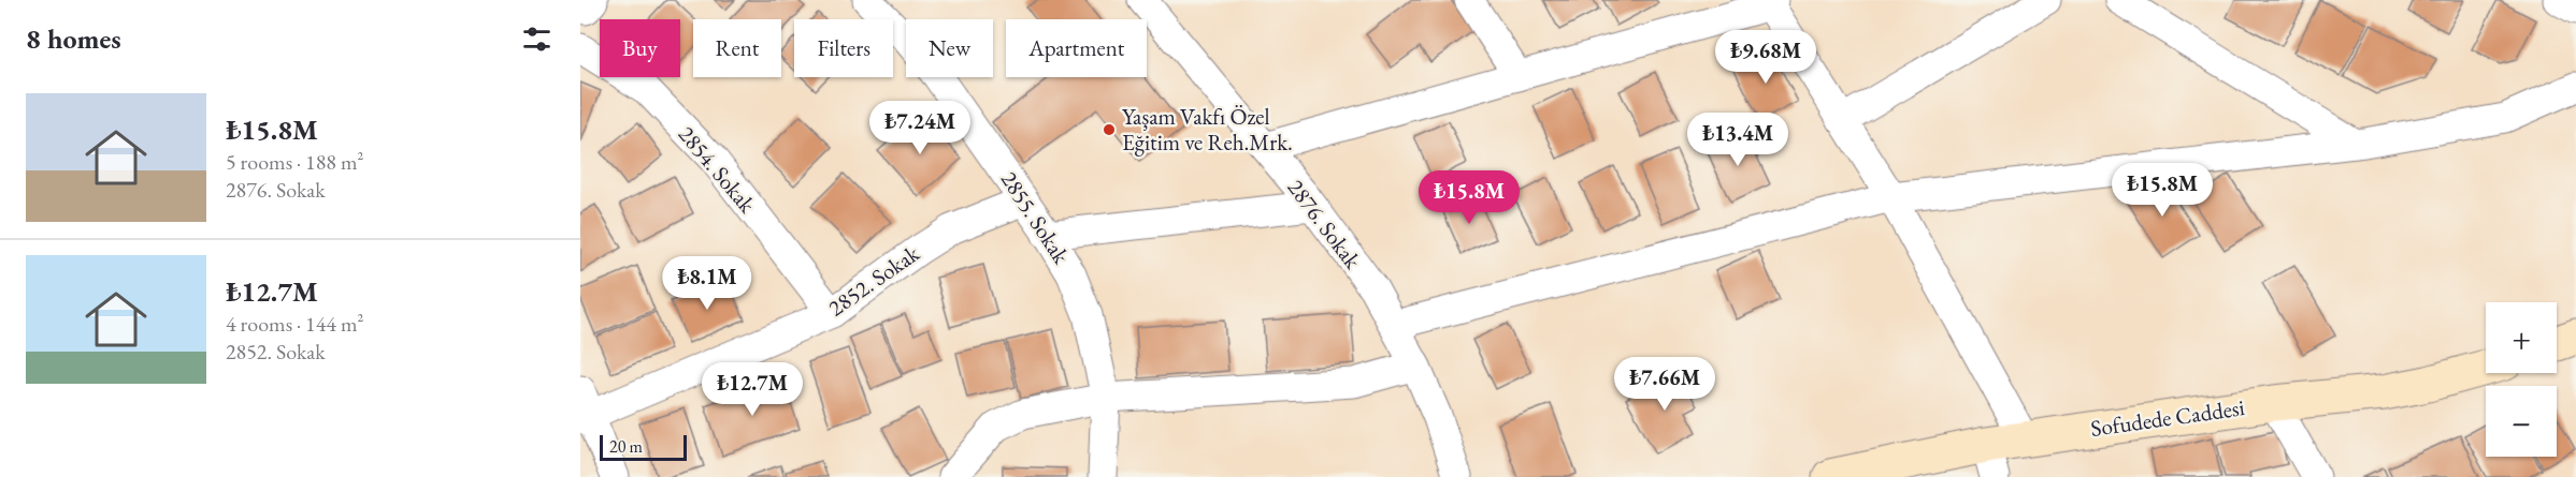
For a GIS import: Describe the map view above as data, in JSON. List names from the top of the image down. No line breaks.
{"streets":{"main road":["Sofudede Caddesi"],"street":["2854. Sokak","2855. Sokak","2876. Sokak","2852. Sokak"]},"crossings":[["2854. Sokak","2852. Sokak"],["2855. Sokak","2852. Sokak"]],"places":["Yaşam Vakfı Özel Eğitim ve Reh.Mrk."],"scale_bar":"20 m","page":{"heading":"8 homes","chip":["Buy","Rent","Filters","New","Apartment"],"price":["₺9.68M","₺7.24M","₺13.4M","₺15.8M","₺15.8M","₺8.1M","₺7.66M","₺12.7M"],"list":[{"name":"₺15.8M","note":"5 rooms · 188 m² · 2876. Sokak"},{"name":"₺12.7M","note":"4 rooms · 144 m² · 2852. Sokak"}],"map_buttons":["+","−"],"scale":"20 m"}}
